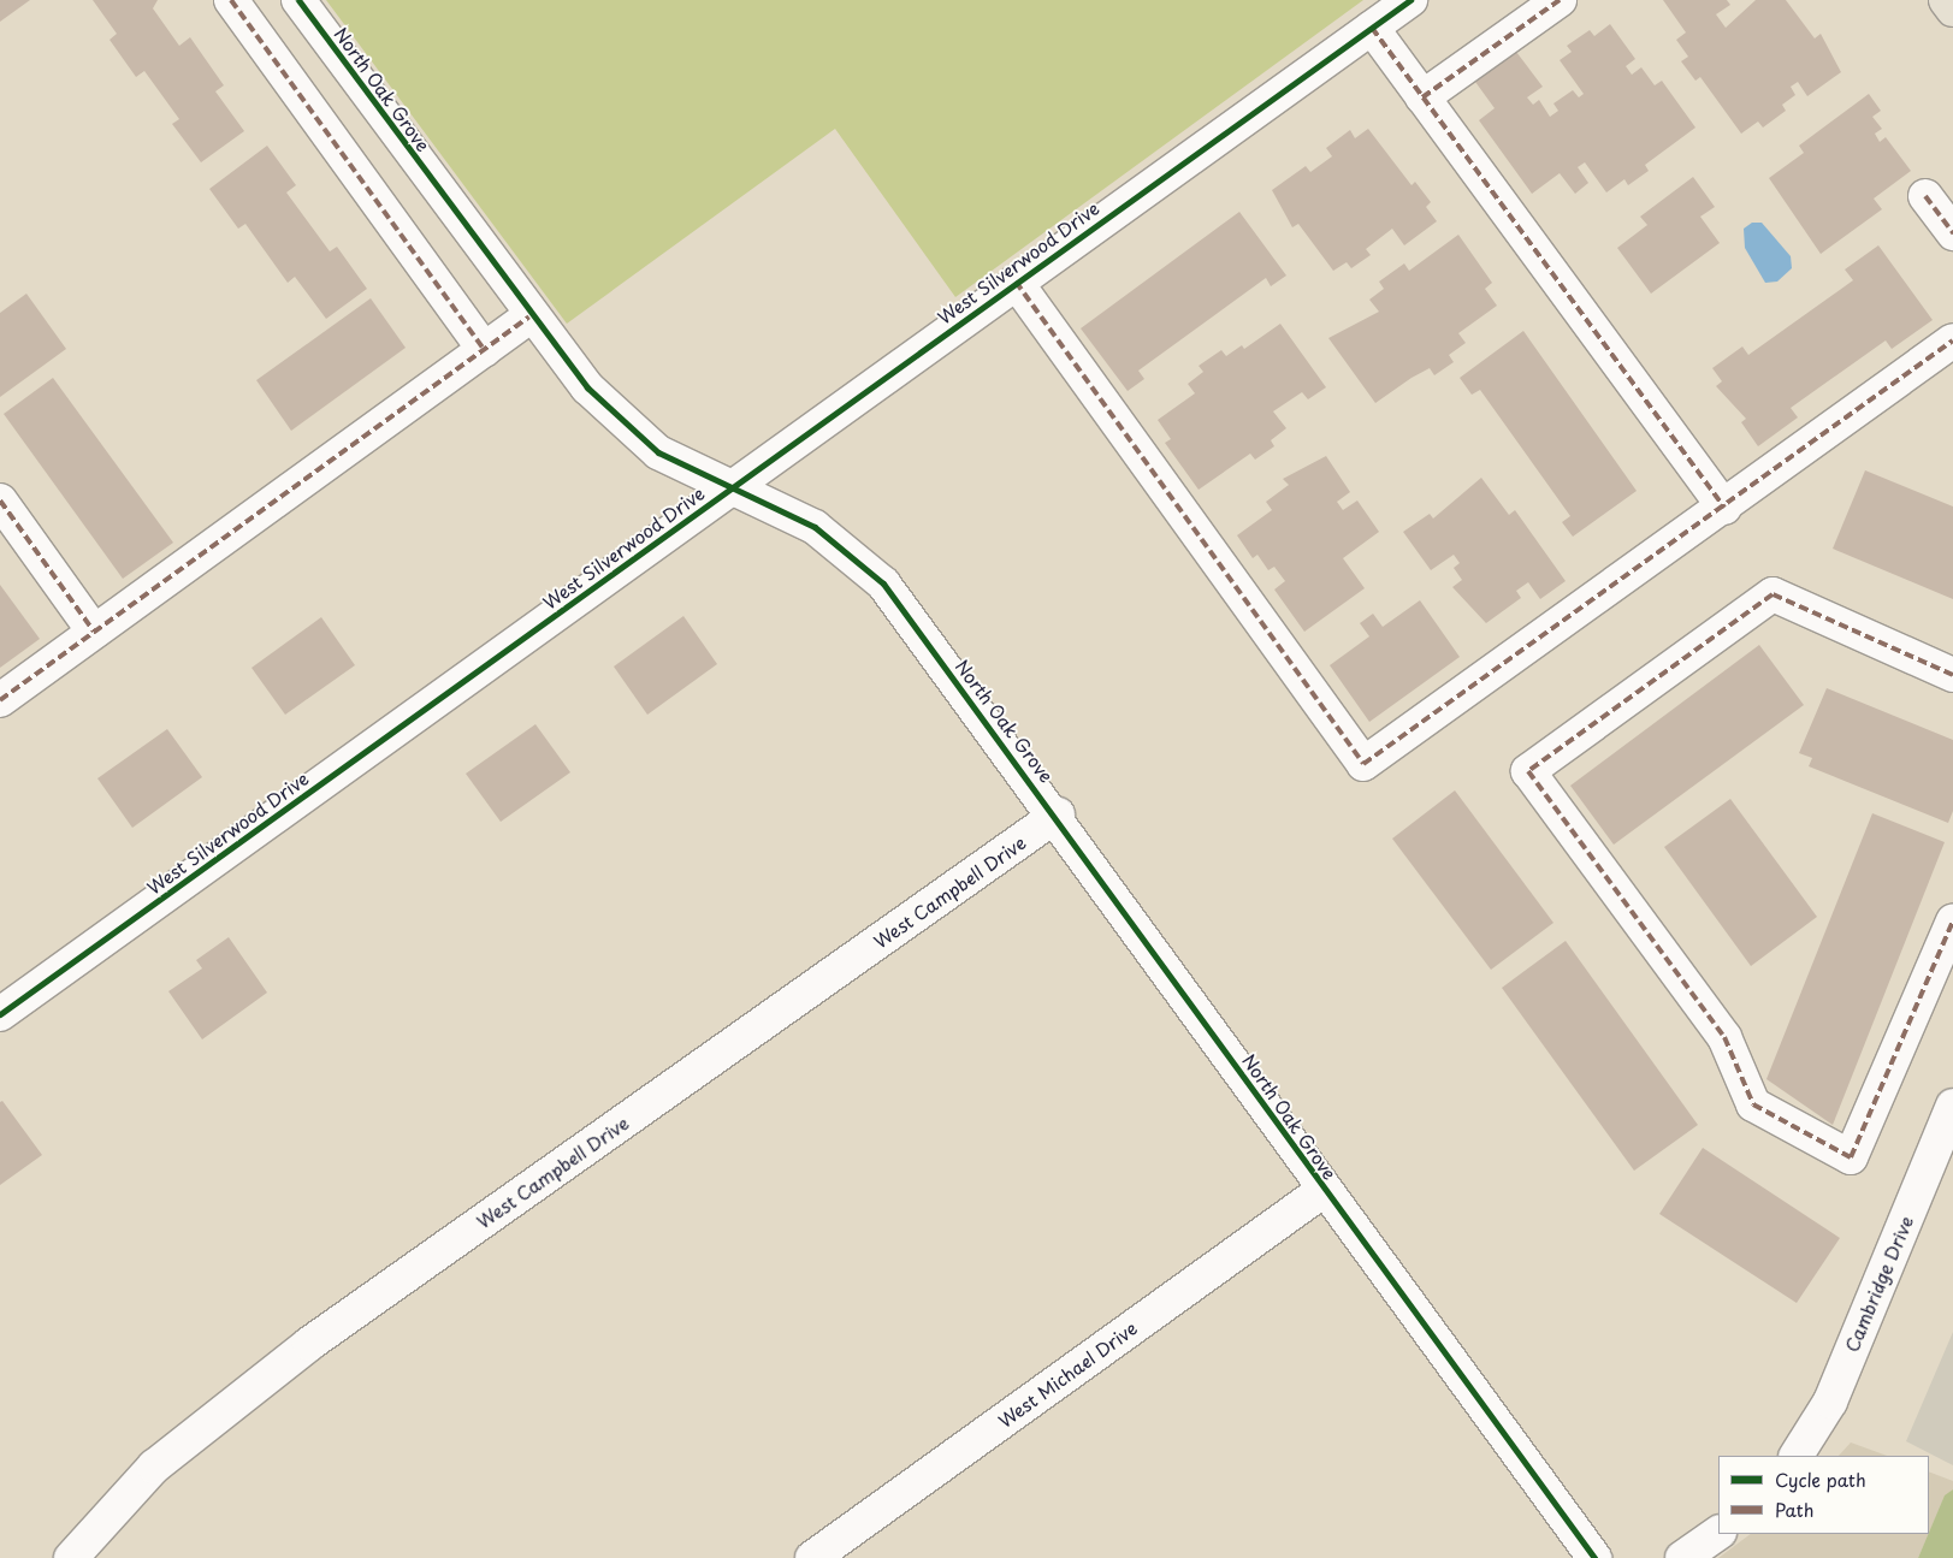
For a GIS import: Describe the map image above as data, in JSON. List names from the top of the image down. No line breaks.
{"streets":{"street":["North Oak Grove","West Silverwood Drive","West Campbell Drive","Cambridge Drive","West Michael Drive"]},"crossings":[["North Oak Grove","West Silverwood Drive"],["North Oak Grove","West Campbell Drive"],["North Oak Grove","West Michael Drive"]],"legend":["Cycle path","Path"]}
